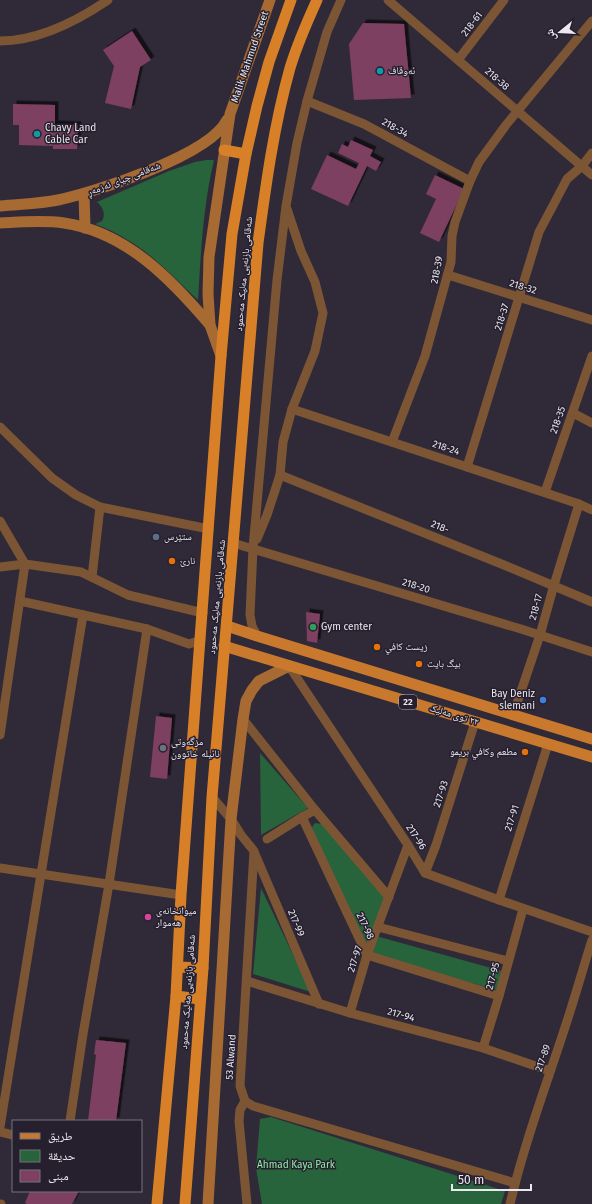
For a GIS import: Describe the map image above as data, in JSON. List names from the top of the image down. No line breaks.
{"streets":{"highway":["شەقامی بازنەیی مەلیک مەحمود"],"main road":["Malik Mahmud Street","شەقامی چیای ئەزمەڕ","22","٢٢ توی مەلیک"],"street":["218-61","218-38","218-34","218-39","218-32","218-37","218-35","218-24","218-","218-20","218-17","217-93","217-91","217-96","217-99","217-98","217-97","217-95","217-94","53 Alwand","217-89"]},"crossings":[["218-61","218-38"],["Malik Mahmud Street","شەقامی چیای ئەزمەڕ"],["218-38","218-39"],["218-38","218-37"],["218-34","218-39"],["218-39","218-32"],["218-39","218-24"],["شەقامی بازنەیی مەلیک مەحمود","218-20"],["شەقامی بازنەیی مەلیک مەحمود","٢٢ توی مەلیک"],["218-32","218-37"],["218-37","218-24"],["218-35","218-24"],["218-24","218-17"],["218-","218-17"],["218-20","218-17"],["218-17","٢٢ توی مەلیک"],["٢٢ توی مەلیک","217-93"],["٢٢ توی مەلیک","217-91"],["٢٢ توی مەلیک","217-96"],["217-93","217-96"],["217-96","217-97"],["217-99","217-94"],["217-99","53 Alwand"],["217-98","217-97"],["217-98","217-95"],["217-97","217-94"],["217-95","217-94"],["217-94","53 Alwand"],["217-94","217-89"]],"parks":["Ahmad Kaya Park"],"places":["ئەوقاف","Chavy Land Cable Car","ستێرس","نارێ","Gym center","زيست كافي","بیگ بایت","Bay Deniz slemani","مزگەوتی نائیلە خاتوون","مطعم وكافي بريمو","میوانخانەی هەموار"],"legend":["طريق","حديقة","مبنى"],"scale_bar":"50 m","north":"left"}
